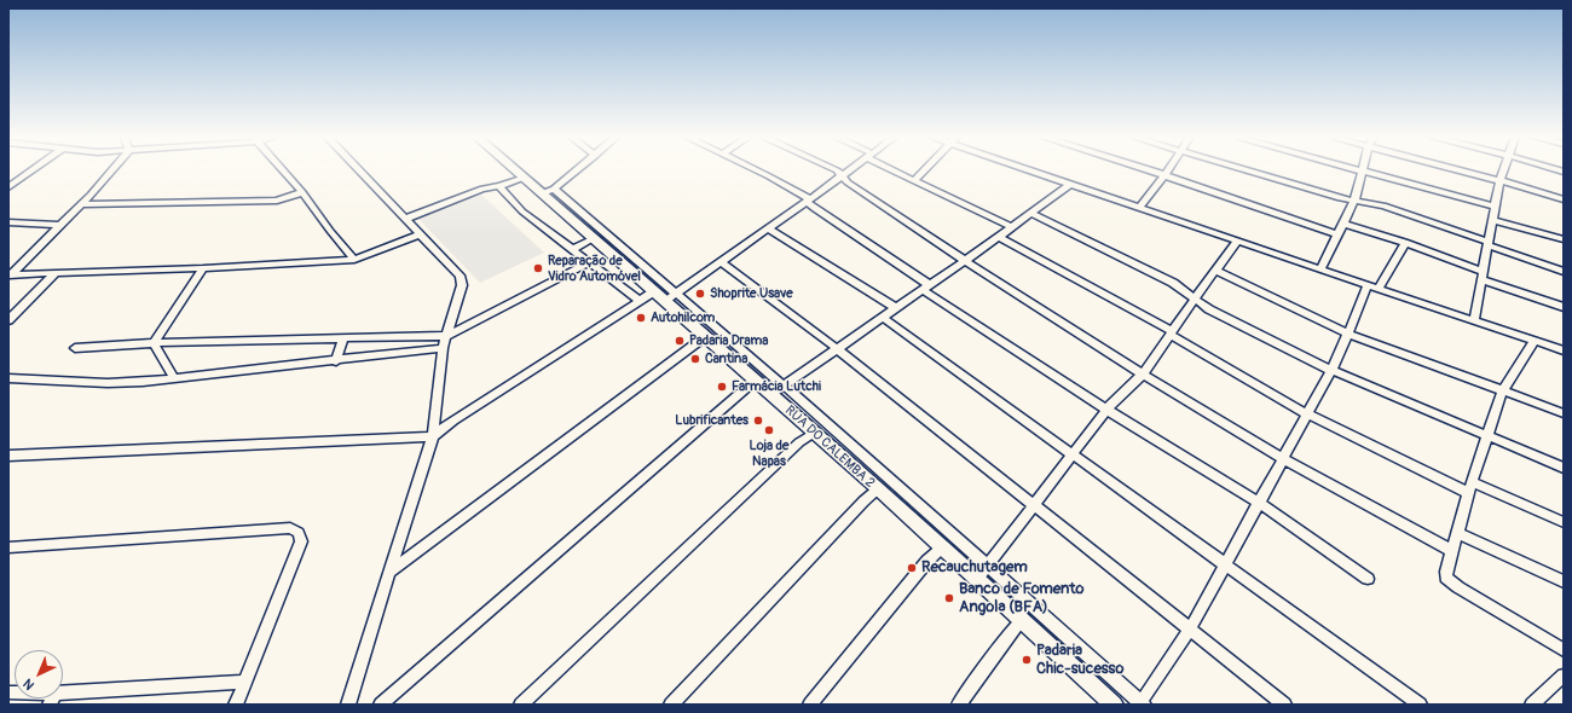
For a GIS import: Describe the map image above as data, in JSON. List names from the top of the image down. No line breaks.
{"streets":{"main road":["RUA DO CALEMBA 2"]},"places":["Reparação de Vidro Automóvel","Shoprite Usave","Autohilcom","Padaria Drama","Cantina","Farmácia Lutchi","Lubrificantes","Loja de Napas","Recauchutagem","Banco de Fomento Angola (BFA)","Padaria Chic-sucesso"],"north":"bottom left"}
